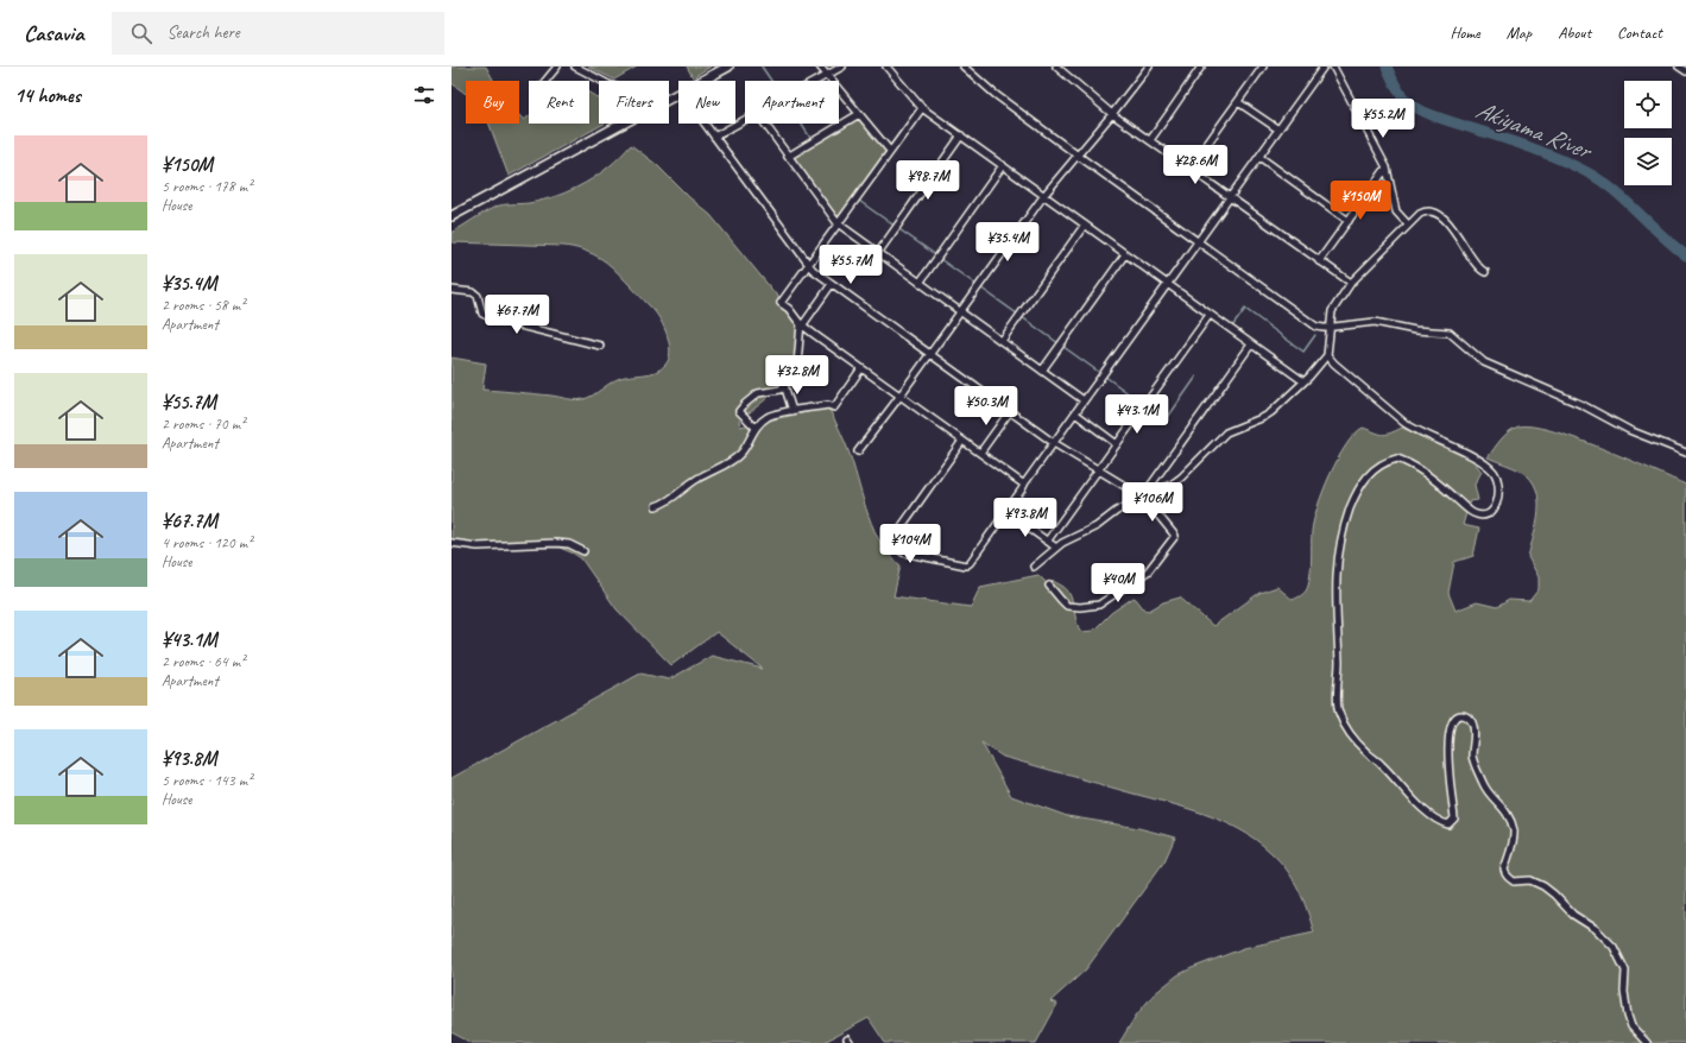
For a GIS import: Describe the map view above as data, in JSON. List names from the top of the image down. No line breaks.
{"water":["Akiyama River"],"page":{"header":"Casavia","search":"Search here","nav":["Home","Map","About","Contact"],"heading":"14 homes","chip":["Buy","Rent","Filters","New","Apartment"],"price":["¥55.2M","¥28.6M","¥98.7M","¥150M","¥35.4M","¥55.7M","¥67.7M","¥32.8M","¥50.3M","¥43.1M","¥106M","¥93.8M","¥104M","¥40M"],"list":[{"name":"¥150M","note":"5 rooms · 178 m² · House"},{"name":"¥35.4M","note":"2 rooms · 58 m² · Apartment"},{"name":"¥55.7M","note":"2 rooms · 70 m² · Apartment"},{"name":"¥67.7M","note":"4 rooms · 120 m² · House"},{"name":"¥43.1M","note":"2 rooms · 64 m² · Apartment"},{"name":"¥93.8M","note":"5 rooms · 143 m² · House"}]}}
